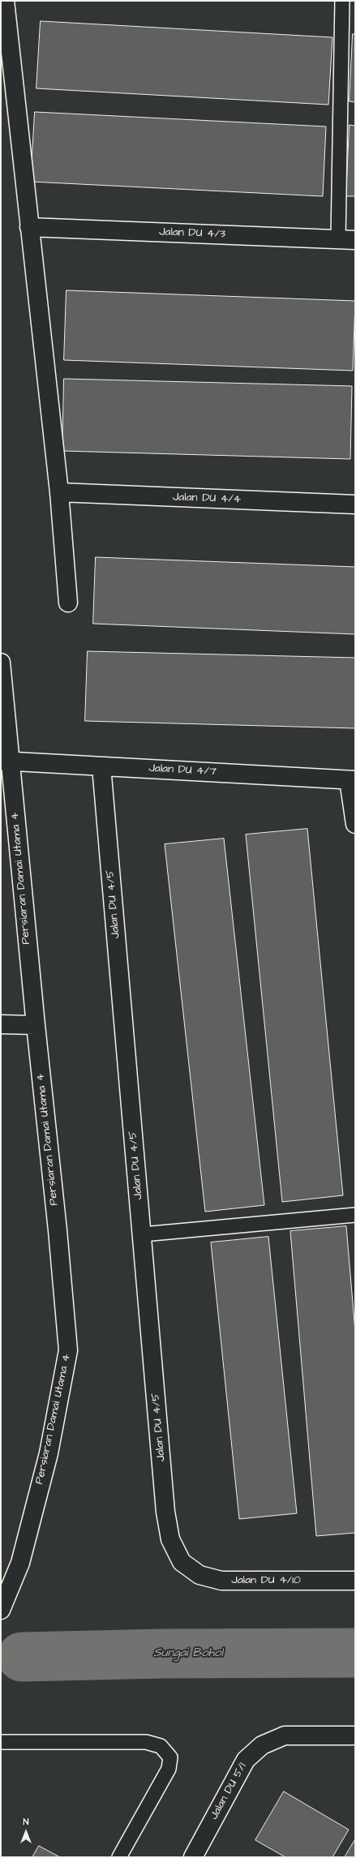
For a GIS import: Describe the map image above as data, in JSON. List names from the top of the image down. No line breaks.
{"streets":{"street":["Jalan DU 4/3","Jalan DU 4/4","Jalan DU 4/7","Persiaran Damai Utama 4","Jalan DU 4/5","Jalan DU 4/10","Jalan DU 5/1"]},"crossings":[["Jalan DU 4/7","Persiaran Damai Utama 4"],["Jalan DU 4/7","Jalan DU 4/5"],["Jalan DU 4/5","Jalan DU 4/10"]],"water":["Sungai Bohol"],"north":"top"}
